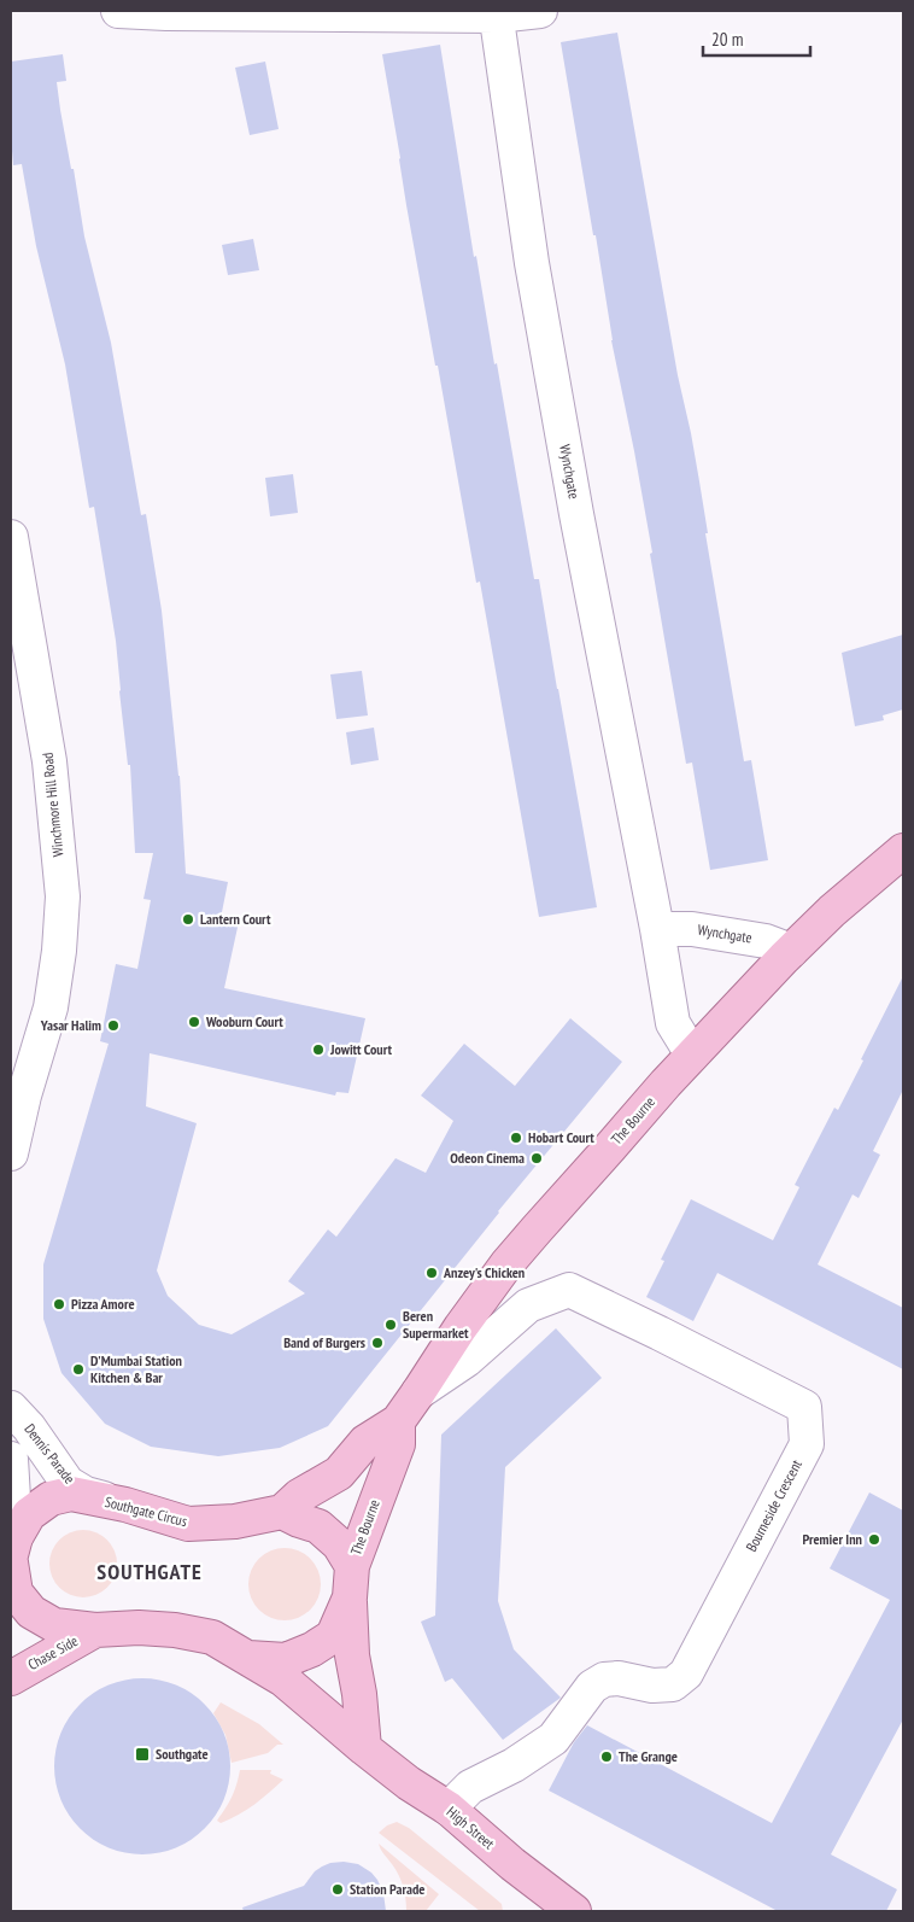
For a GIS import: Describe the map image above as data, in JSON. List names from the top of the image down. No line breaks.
{"streets":{"main road":["The Bourne","Southgate Circus","Chase Side","High Street"],"street":["Wynchgate","Winchmore Hill Road","Dennis Parade","Bourneside Crescent"]},"crossings":[["Wynchgate","The Bourne"],["The Bourne","Bourneside Crescent"],["The Bourne","Southgate Circus"],["Dennis Parade","Southgate Circus"],["Bourneside Crescent","High Street"]],"districts":["SOUTHGATE"],"places":{"other":["Lantern Court","Wooburn Court","Yasar Halim","Jowitt Court","Hobart Court","Odeon Cinema","Anzey's Chicken","Pizza Amore","Beren Supermarket","Band of Burgers","D'Mumbai Station Kitchen & Bar","Premier Inn","The Grange","Station Parade"],"transit":["Southgate"]},"scale_bar":"20 m"}
